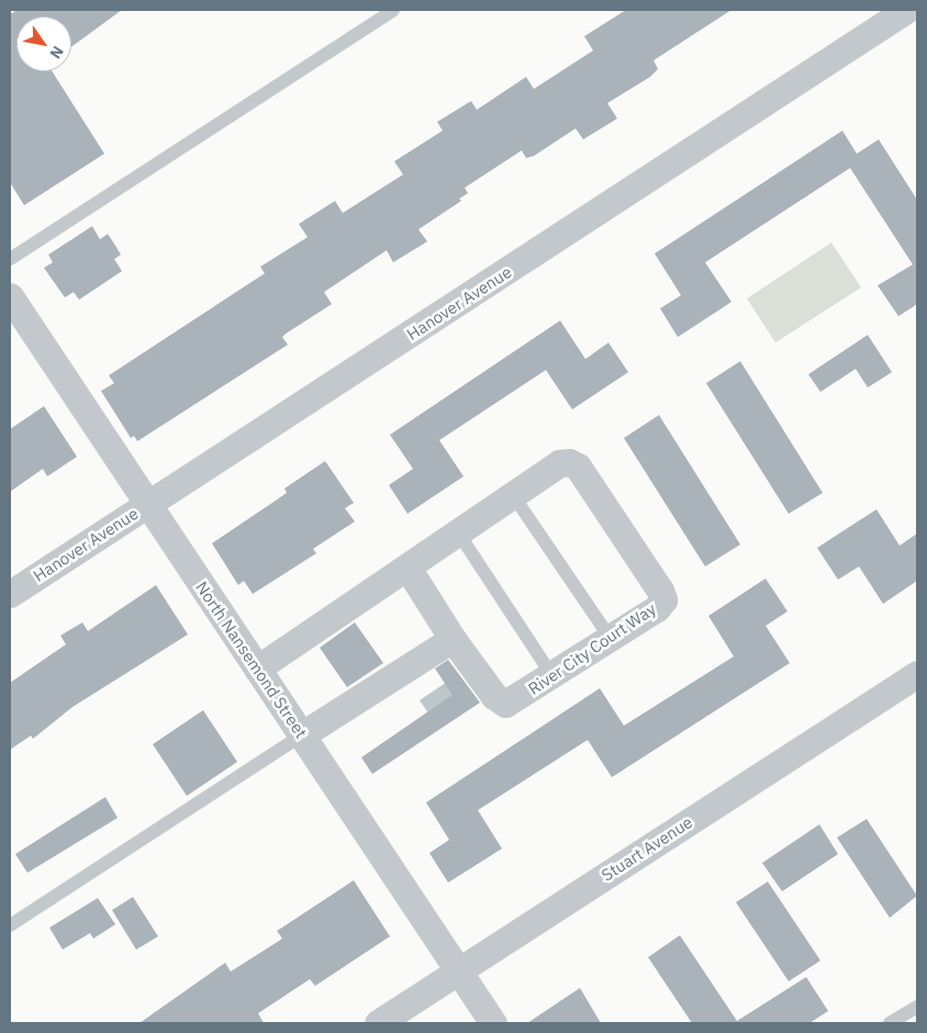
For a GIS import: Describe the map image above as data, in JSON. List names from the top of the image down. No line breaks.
{"streets":{"street":["Hanover Avenue","River City Court Way","North Nansemond Street","Stuart Avenue"]},"crossings":[["Hanover Avenue","North Nansemond Street"],["River City Court Way","North Nansemond Street"],["North Nansemond Street","Stuart Avenue"]],"north":"bottom right"}
